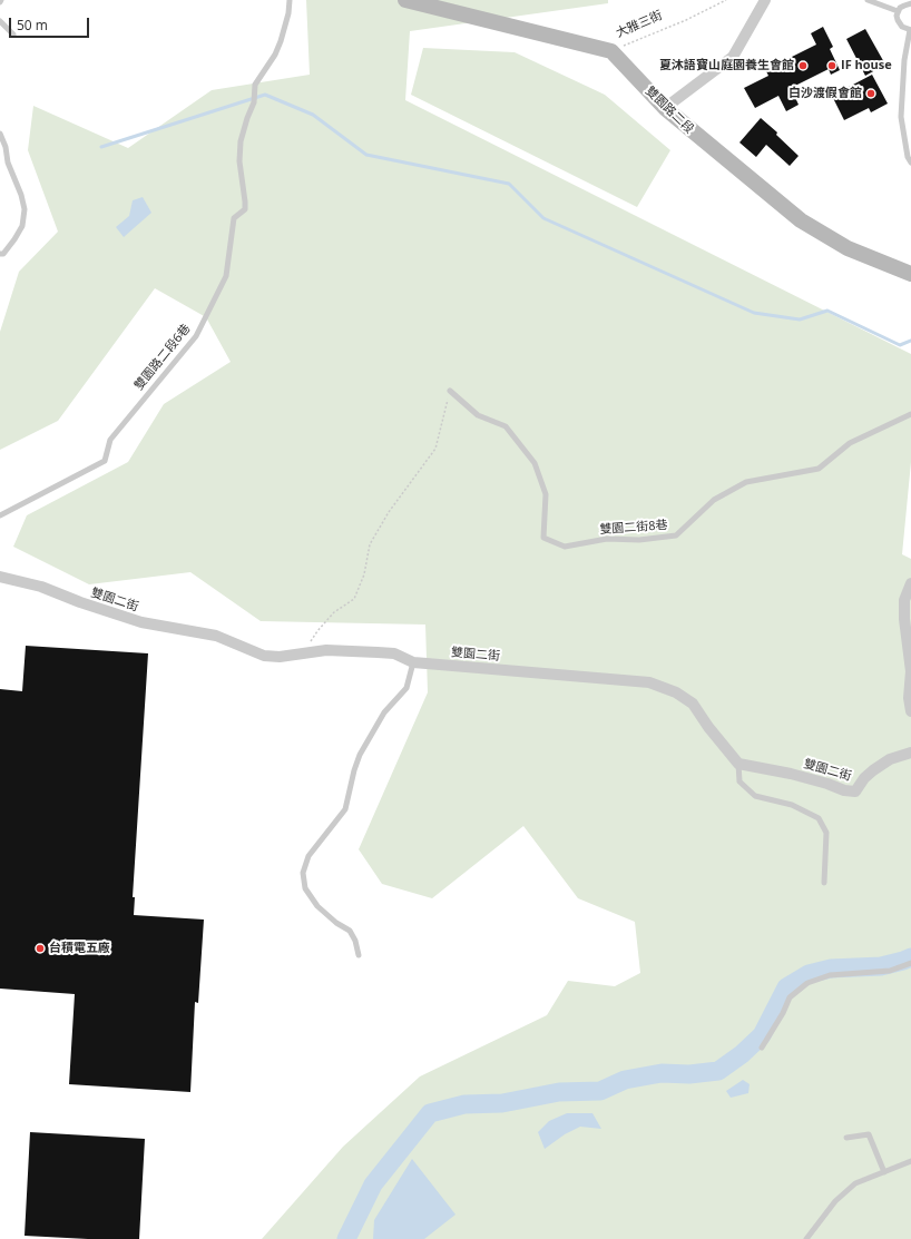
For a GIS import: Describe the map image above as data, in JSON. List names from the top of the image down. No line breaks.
{"streets":{"street":["雙園路二段","雙園二街"],"lane":["雙園路二段6巷","雙園二街8巷"],"path":["大雅三街"]},"crossings":[["大雅三街","雙園路二段"]],"places":["夏沐語寶山庭園養生會館","IF house","白沙渡假會館","台積電五廠"],"scale_bar":"50 m"}
